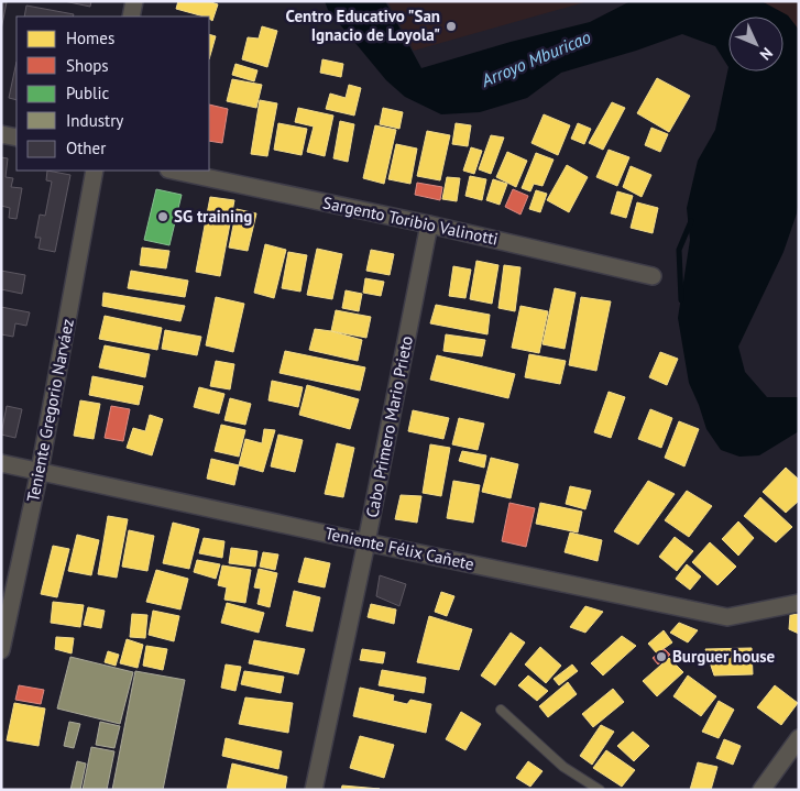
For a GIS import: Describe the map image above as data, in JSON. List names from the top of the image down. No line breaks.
{"streets":{"street":["Sargento Toribio Valinotti","Teniente Gregorio Narváez","Cabo Primero Mario Prieto","Teniente Félix Cañete"]},"crossings":[["Sargento Toribio Valinotti","Cabo Primero Mario Prieto"],["Teniente Gregorio Narváez","Teniente Félix Cañete"],["Cabo Primero Mario Prieto","Teniente Félix Cañete"]],"water":["Arroyo Mburicao"],"places":["Centro Educativo \"San Ignacio de Loyola\"","SG training","Burguer house"],"legend":["Homes","Shops","Public","Industry","Other"],"north":"bottom right"}
